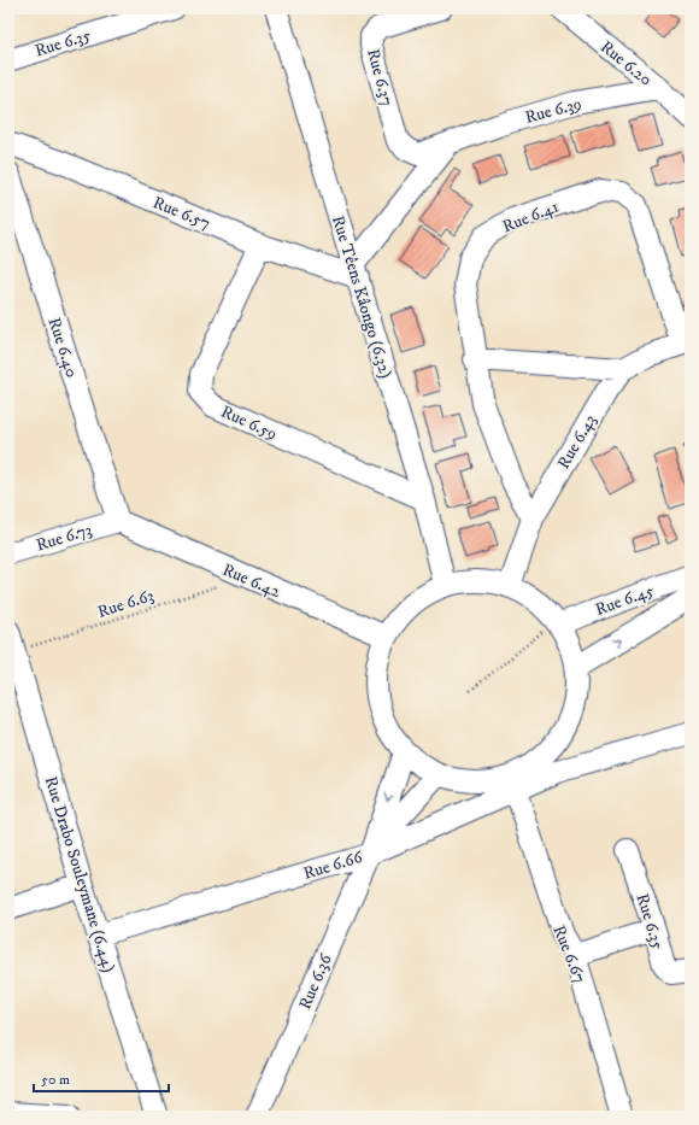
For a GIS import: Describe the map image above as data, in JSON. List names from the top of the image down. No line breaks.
{"streets":{"street":["Rue 6.35","Rue 6.20","Rue 6.37","Rue 6.39","Rue 6.57","Rue 6.41","Rue Têens Kâongo (6.32)","Rue 6.40","Rue 6.59","Rue 6.43","Rue 6.73","Rue 6.42","Rue 6.45","Rue 6.66","Rue Drabo Souleymane (6.44)","Rue 6.67","Rue 6.36"],"path":["Rue 6.63"]},"crossings":[["Rue 6.20","Rue 6.39"],["Rue 6.37","Rue 6.39"],["Rue 6.57","Rue Têens Kâongo (6.32)"],["Rue 6.57","Rue 6.59"],["Rue 6.41","Rue 6.43"],["Rue Têens Kâongo (6.32)","Rue 6.59"],["Rue 6.40","Rue 6.73"],["Rue 6.40","Rue 6.42"],["Rue 6.73","Rue 6.42"],["Rue 6.42","Rue 6.63"],["Rue 6.63","Rue Drabo Souleymane (6.44)"],["Rue 6.66","Rue Drabo Souleymane (6.44)"],["Rue 6.66","Rue 6.67"],["Rue 6.66","Rue 6.36"]],"scale_bar":"50 m"}
